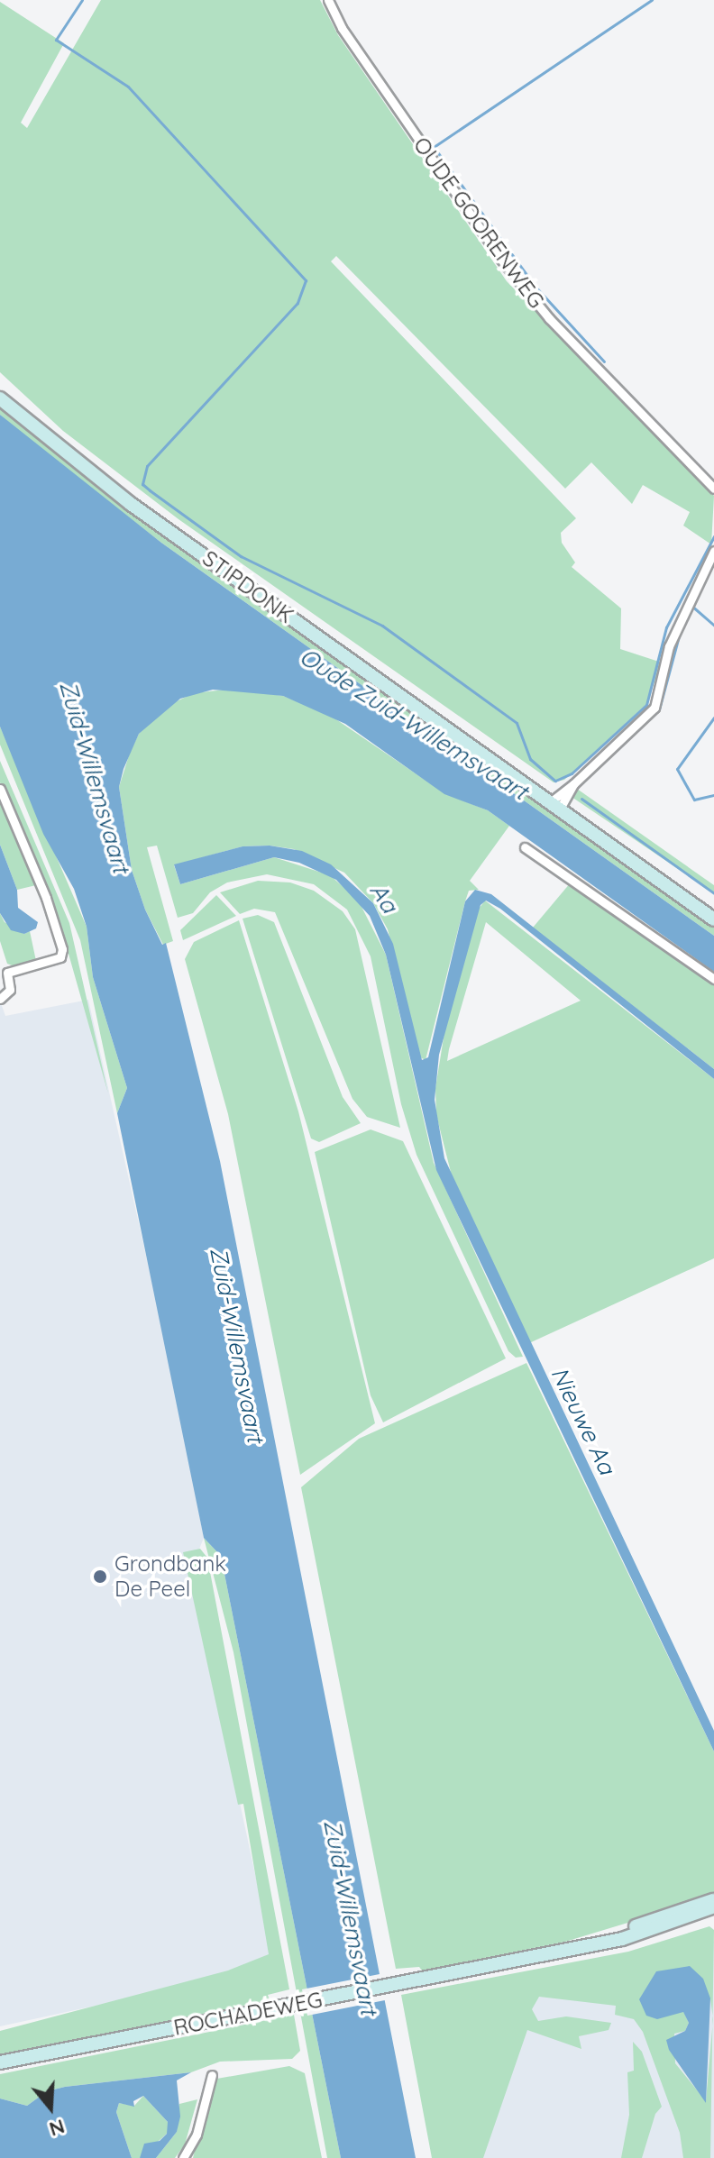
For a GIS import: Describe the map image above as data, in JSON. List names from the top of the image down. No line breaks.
{"streets":{"main road":["STIPDONK","ROCHADEWEG"],"street":["OUDE GOORENWEG"]},"water":["Oude Zuid-Willemsvaart","Zuid-Willemsvaart","Aa","Nieuwe Aa"],"places":["Grondbank De Peel"],"north":"bottom"}
